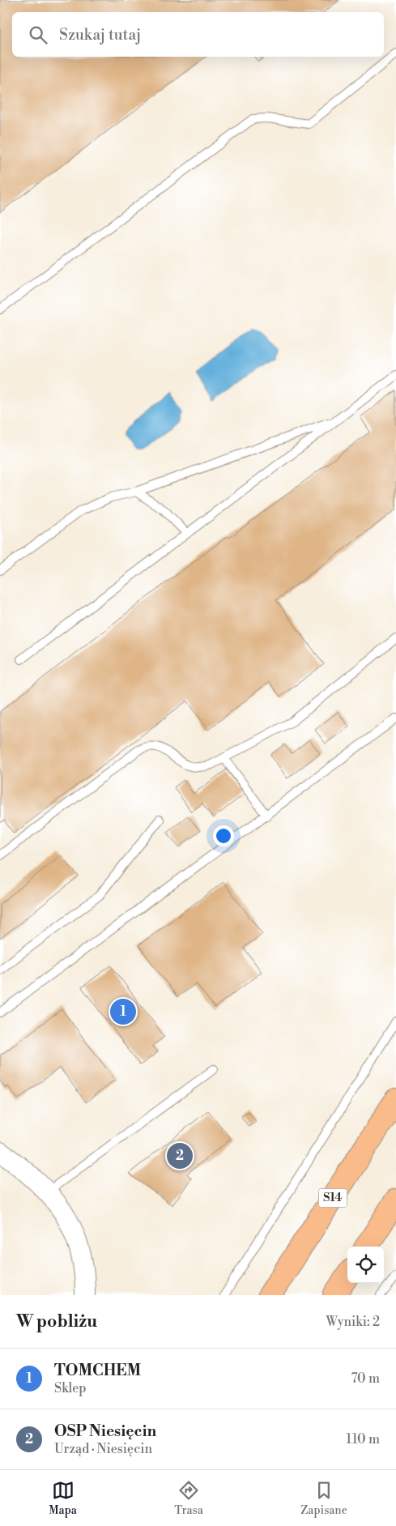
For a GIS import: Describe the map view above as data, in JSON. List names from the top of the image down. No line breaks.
{"streets":{"highway":["S14"]},"page":{"search":"Szukaj tutaj","pins":["1","2"],"heading":["W pobliżu","Wyniki: 2"],"list":[{"mark":"1","name":"TOMCHEM","note":"Sklep","value":"70 m"},{"mark":"2","name":"OSP Niesięcin","note":"Urząd · Niesięcin","value":"110 m"}],"nav":["Mapa","Trasa","Zapisane"]}}
